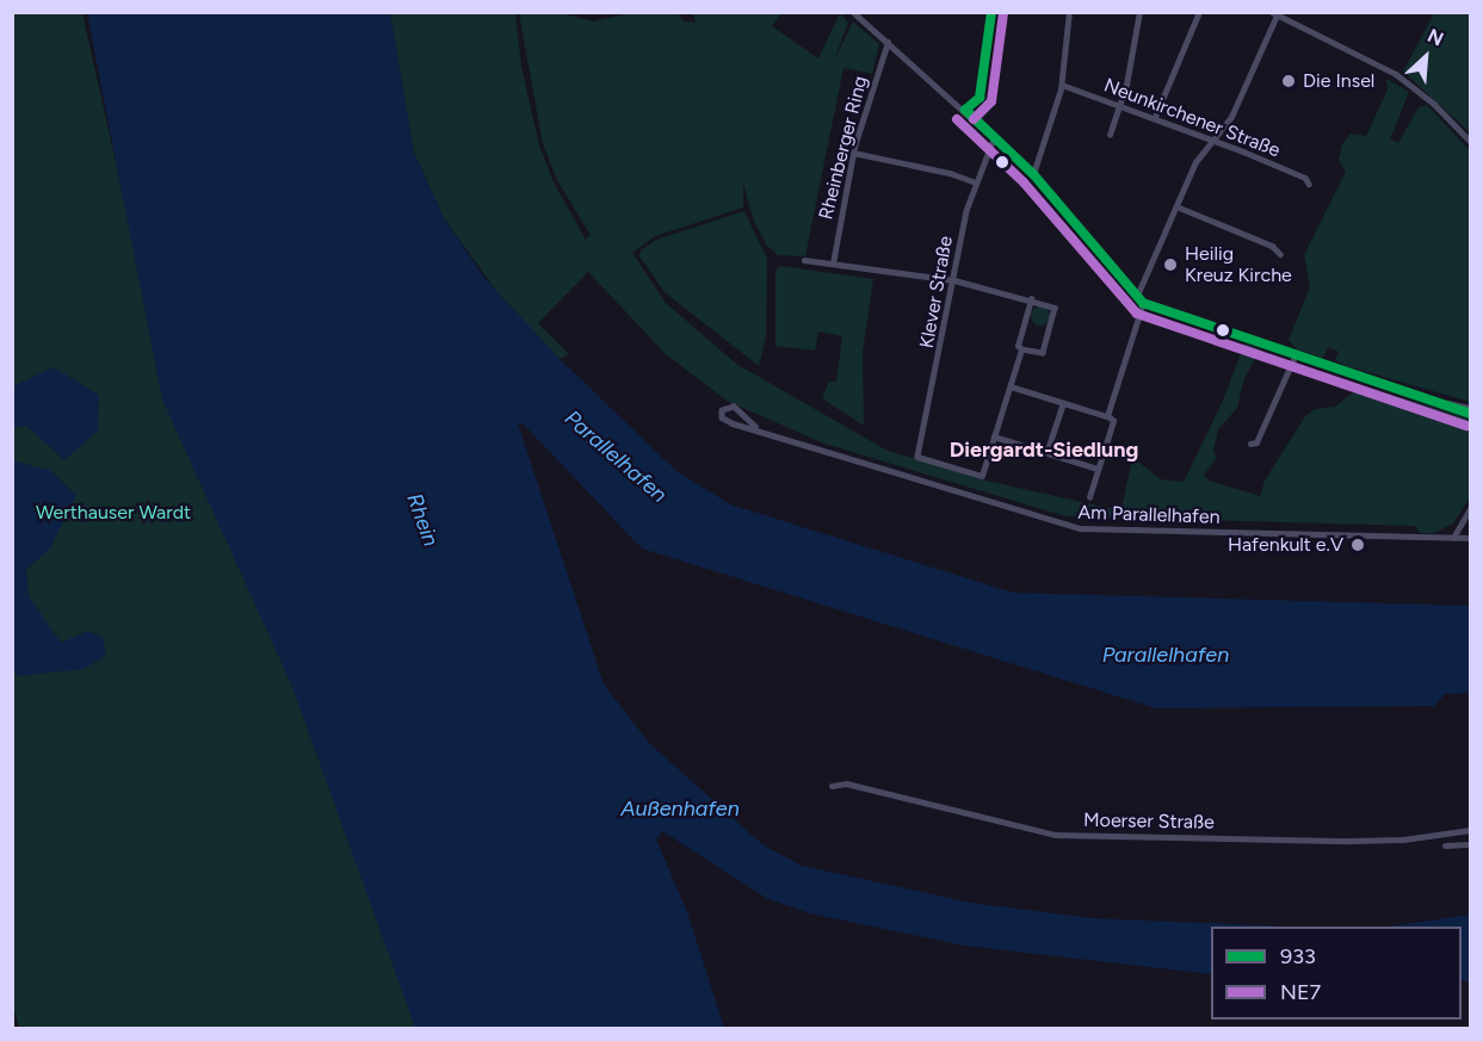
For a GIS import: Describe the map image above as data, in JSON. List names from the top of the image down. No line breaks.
{"streets":{"street":["Neunkirchener Straße","Rheinberger Ring","Klever Straße","Am Parallelhafen","Moerser Straße"]},"districts":["Diergardt-Siedlung"],"water":["Parallelhafen","Rhein","Außenhafen"],"parks":["Werthauser Wardt"],"places":["Die Insel","Heilig Kreuz Kirche","Hafenkult e.V"],"lines":["transit line 933","transit line NE7"],"legend":["933","NE7"],"north":"top right"}
